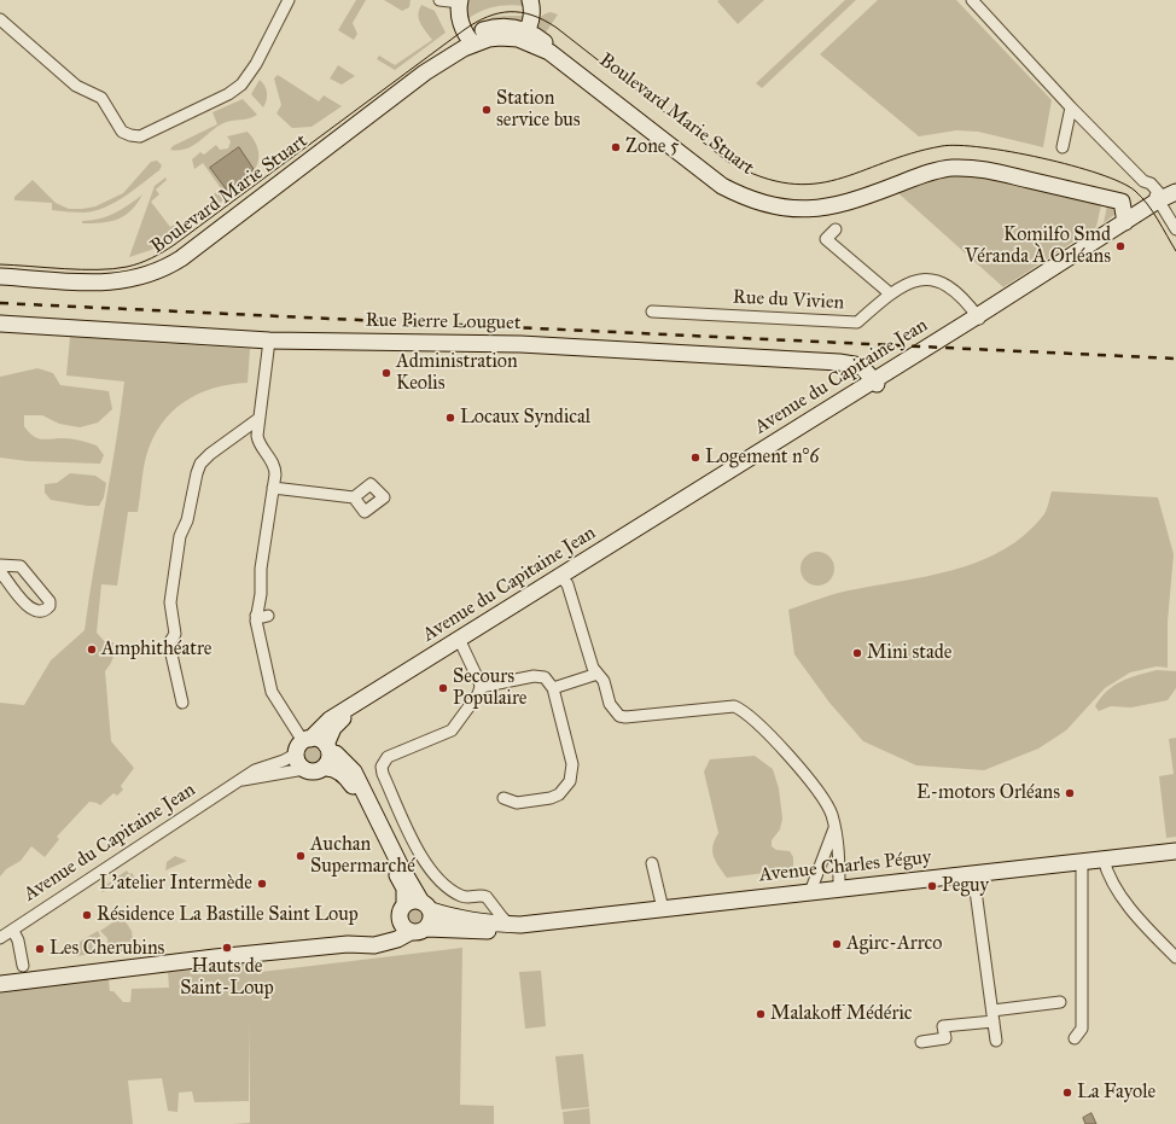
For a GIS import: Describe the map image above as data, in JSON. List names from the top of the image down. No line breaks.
{"streets":{"main road":["Boulevard Marie Stuart","Rue Pierre Louguet","Avenue du Capitaine Jean","Avenue Charles Péguy"],"street":["Rue du Vivien"]},"crossings":[["Boulevard Marie Stuart","Avenue du Capitaine Jean"],["Rue du Vivien","Avenue du Capitaine Jean"],["Rue Pierre Louguet","Avenue du Capitaine Jean"]],"places":["Station service bus","Zone 5","Komilfo Smd Véranda À Orléans","Administration Keolis","Locaux Syndical","Logement n°6","Amphithéatre","Mini stade","Secours Populaire","E-motors Orléans","Auchan Supermarché","L'atelier Intermède","Peguy","Résidence La Bastille Saint Loup","Agirc-Arrco","Hauts de Saint-Loup","Les Cherubins","Malakoff Médéric","La Fayole"]}
